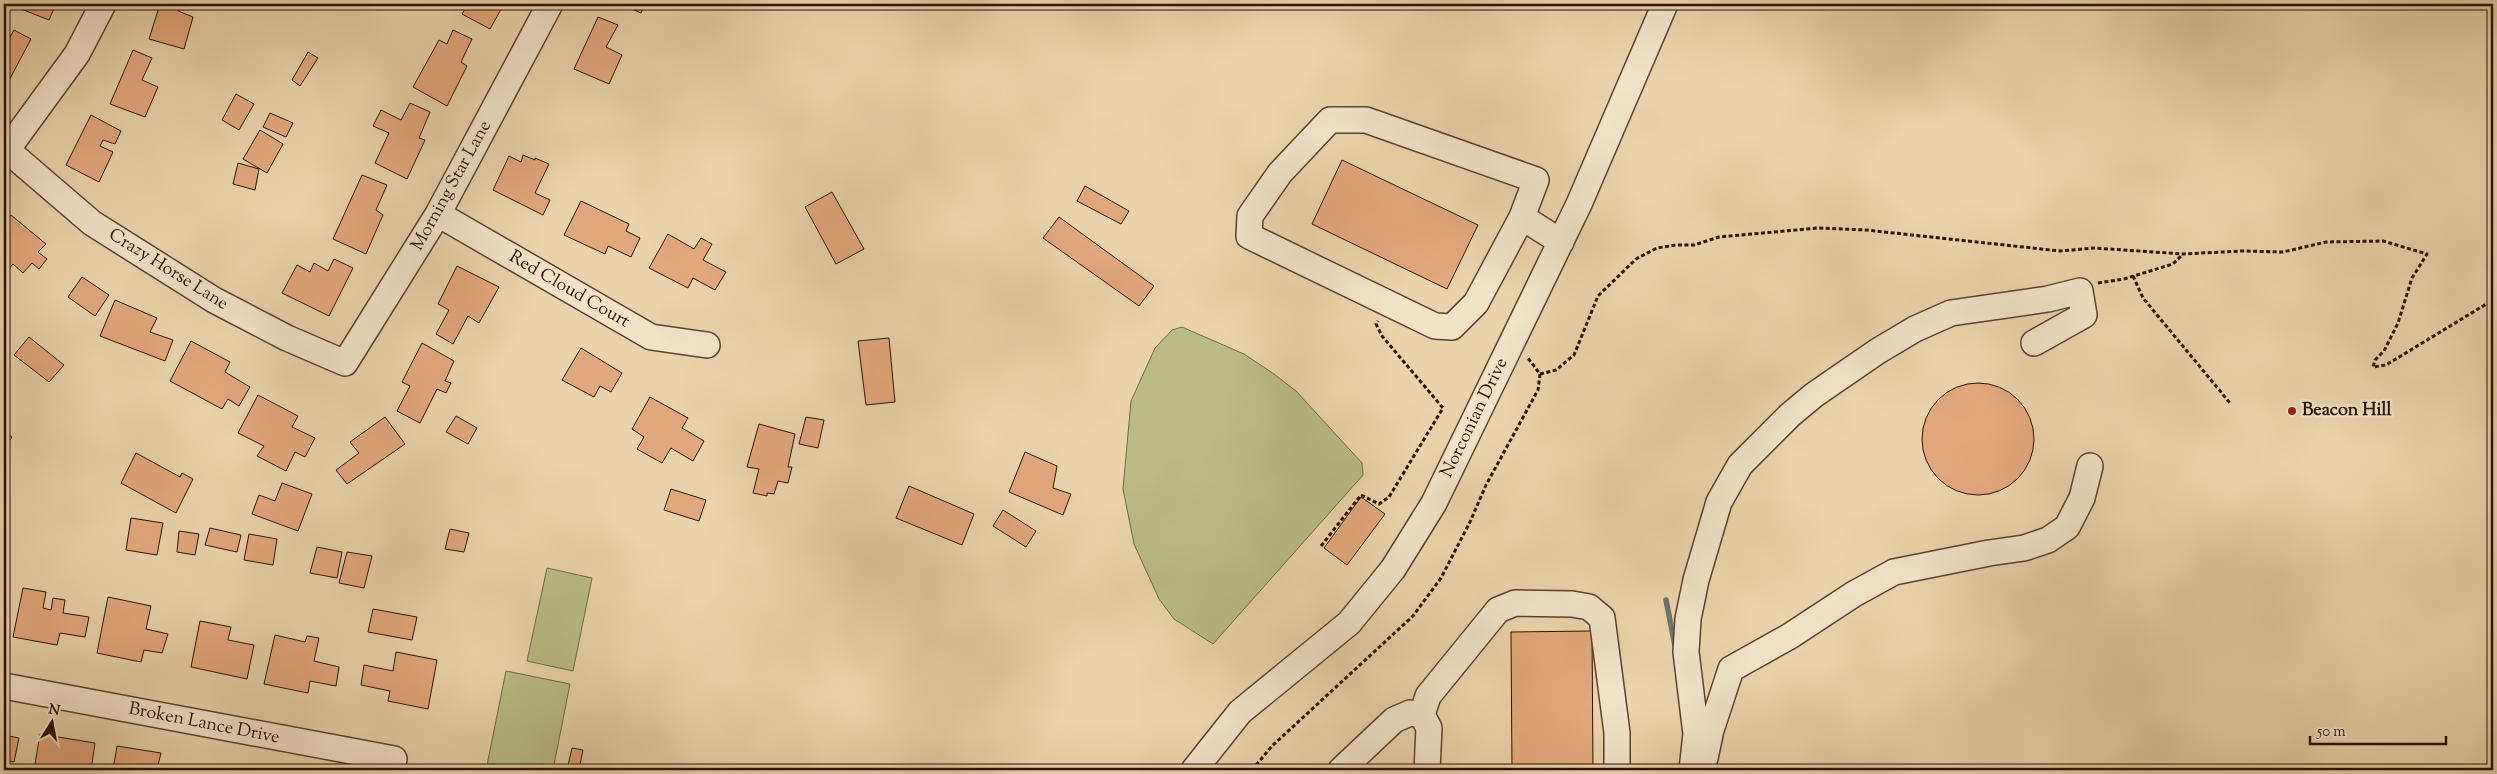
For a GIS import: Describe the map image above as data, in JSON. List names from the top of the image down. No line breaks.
{"streets":{"street":["Morning Star Lane","Crazy Horse Lane","Red Cloud Court","Norconian Drive","Broken Lance Drive"]},"crossings":[["Morning Star Lane","Crazy Horse Lane"],["Morning Star Lane","Red Cloud Court"]],"places":["Beacon Hill"],"scale_bar":"50 m","north":"top"}
